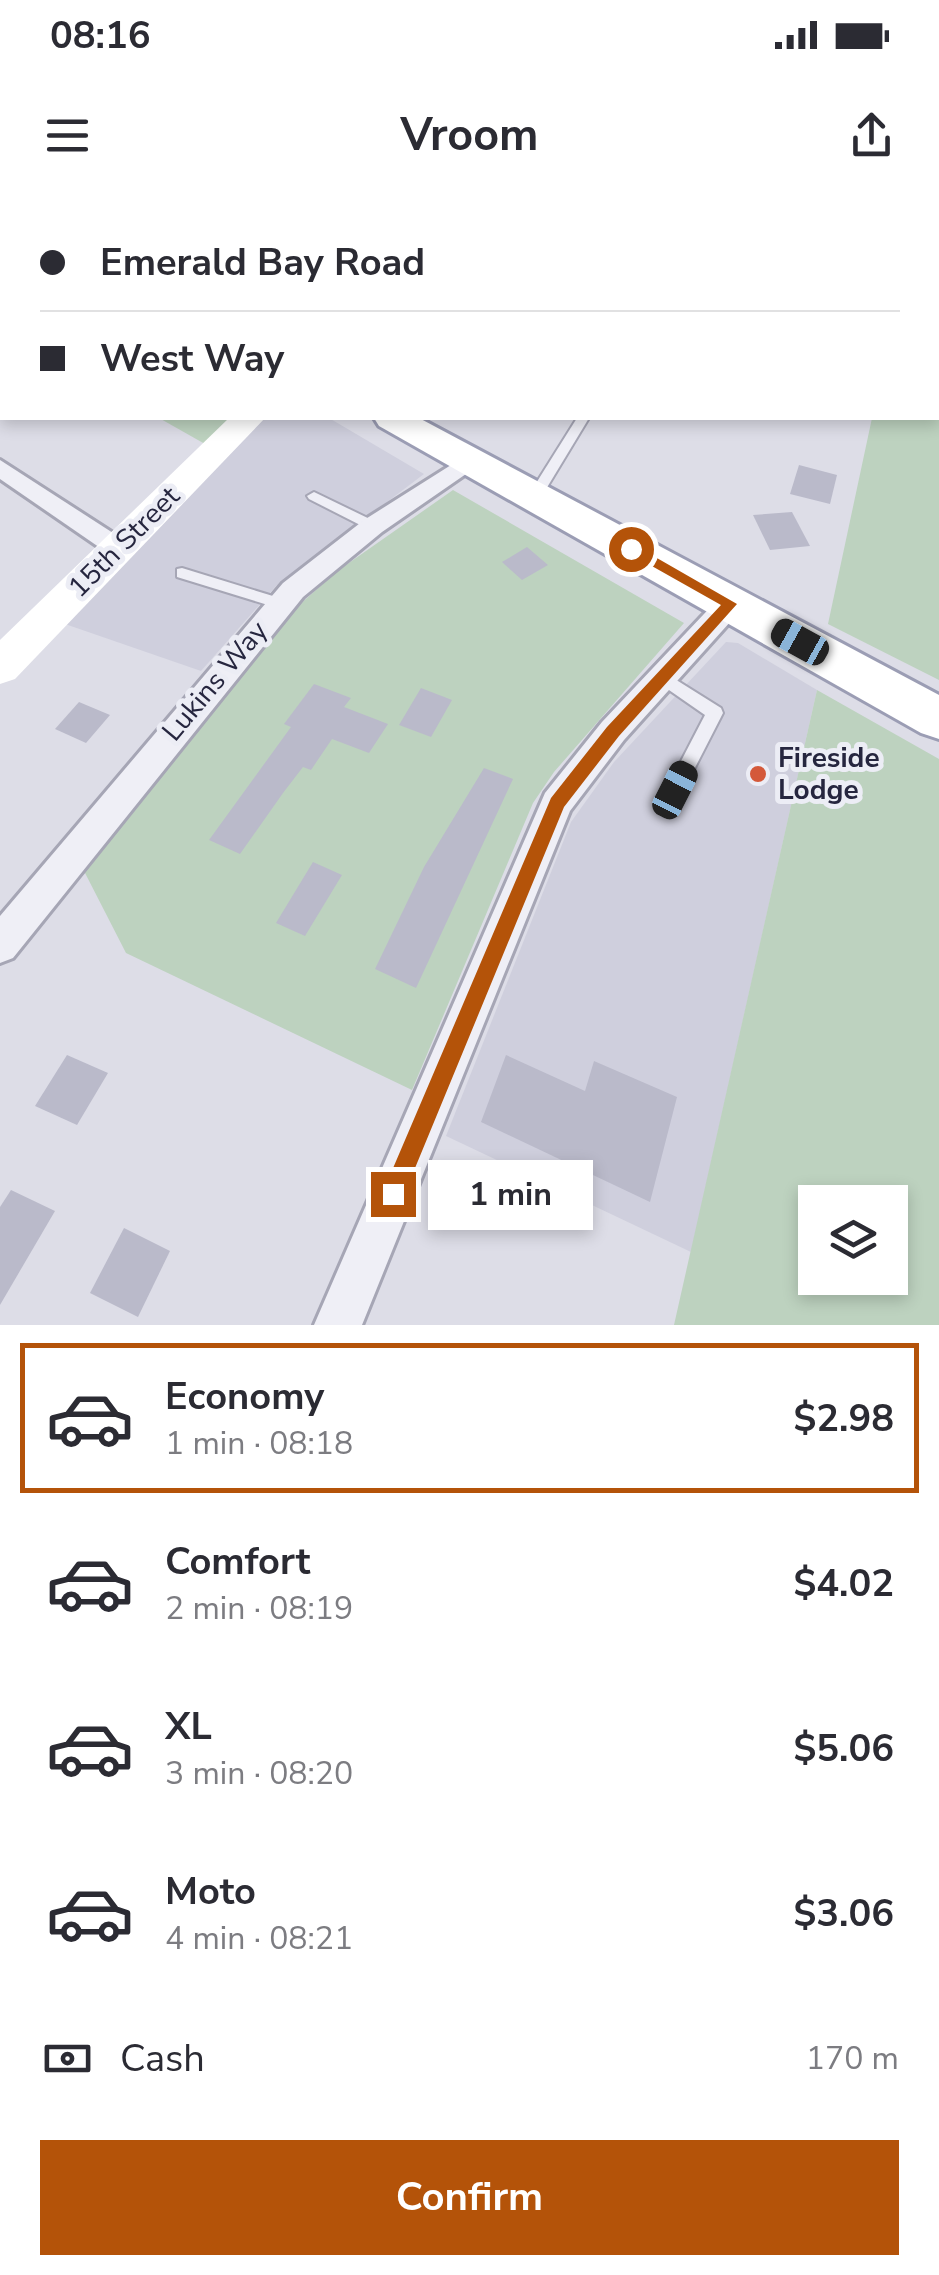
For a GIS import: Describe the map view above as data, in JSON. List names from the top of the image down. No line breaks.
{"streets":{"street":["15th Street","Lukins Way"]},"places":["Fireside Lodge"],"page":{"status":"08:16","header":"Vroom","banner":["Emerald Bay Road","West Way"],"bubble":"1 min","list":[{"name":"Economy","note":"1 min · 08:18","value":"$2.98"},{"name":"Comfort","note":"2 min · 08:19","value":"$4.02"},{"name":"XL","note":"3 min · 08:20","value":"$5.06"},{"name":"Moto","note":"4 min · 08:21","value":"$3.06"}],"pay":["Cash","170 m"],"buttons":"Confirm"}}
